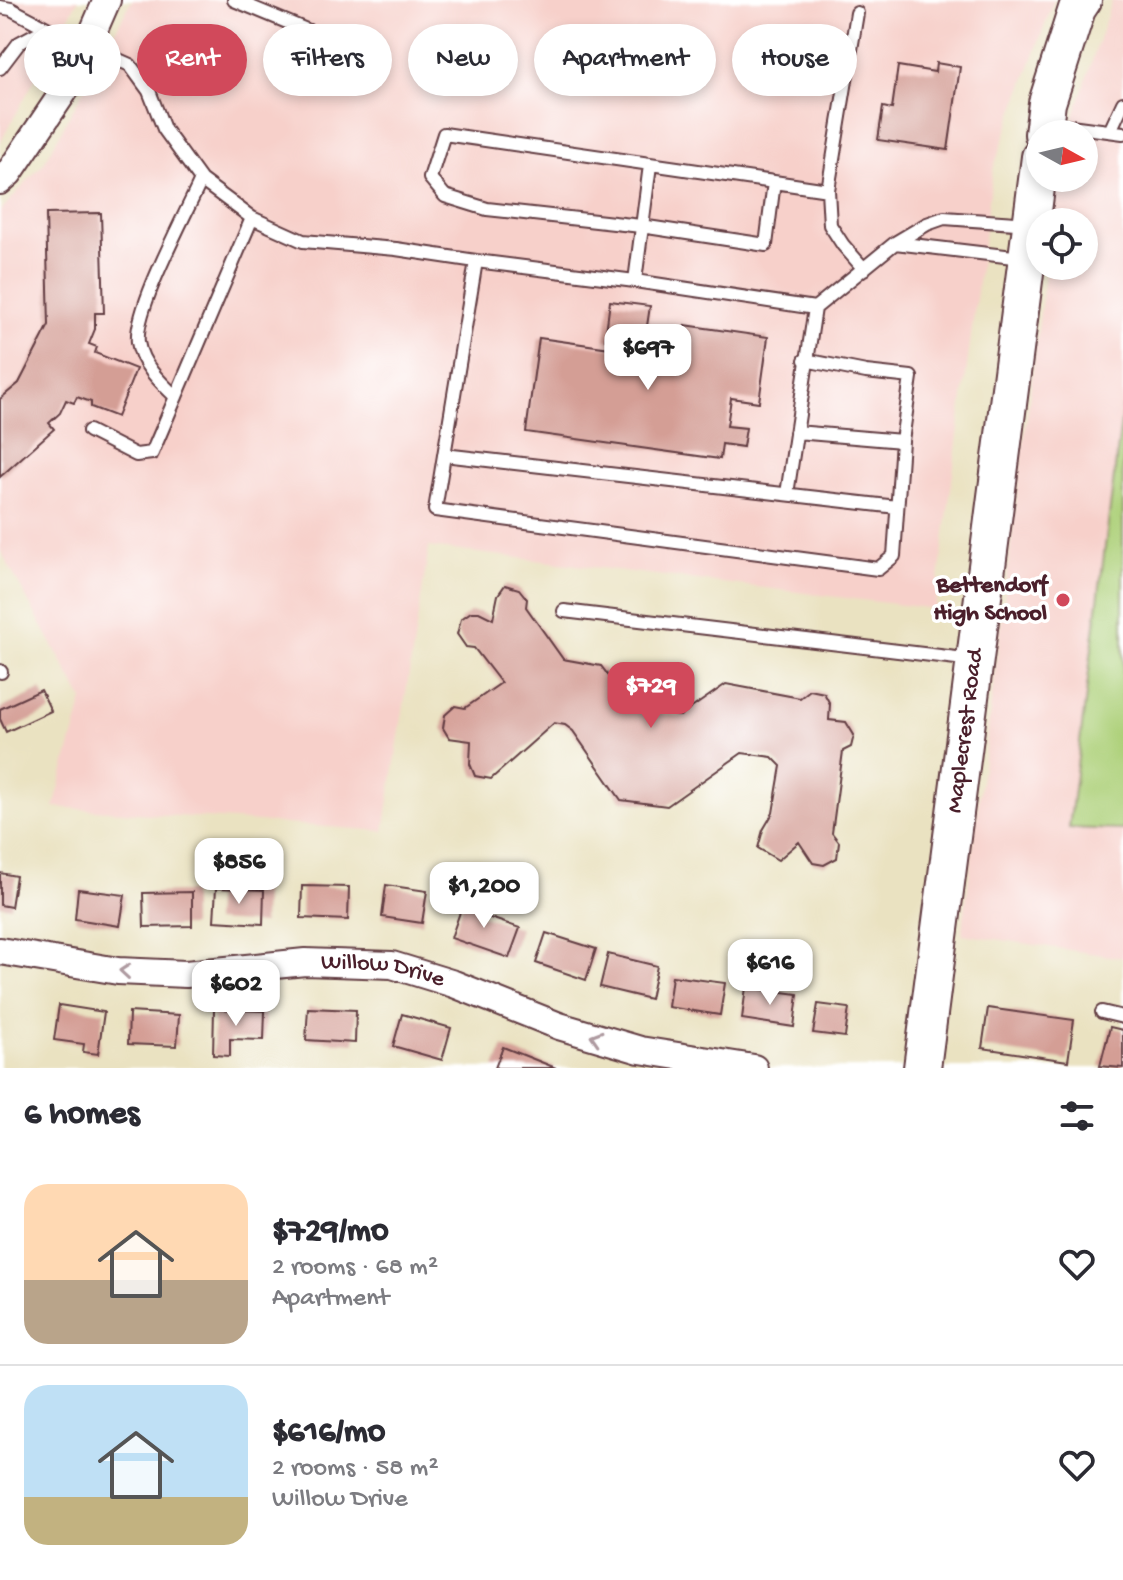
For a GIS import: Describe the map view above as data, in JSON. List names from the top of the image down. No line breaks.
{"streets":{"street":["Maplecrest Road","Willow Drive"]},"one_way":["Willow Drive"],"places":["Bettendorf High School"],"north":"right","page":{"chip":["Buy","Rent","Filters","New","Apartment","House"],"price":["$697","$729","$856","$1,200","$616","$602"],"heading":"6 homes","list":[{"name":"$729/mo","note":"2 rooms · 68 m² · Apartment"},{"name":"$616/mo","note":"2 rooms · 58 m² · Willow Drive"}]}}
